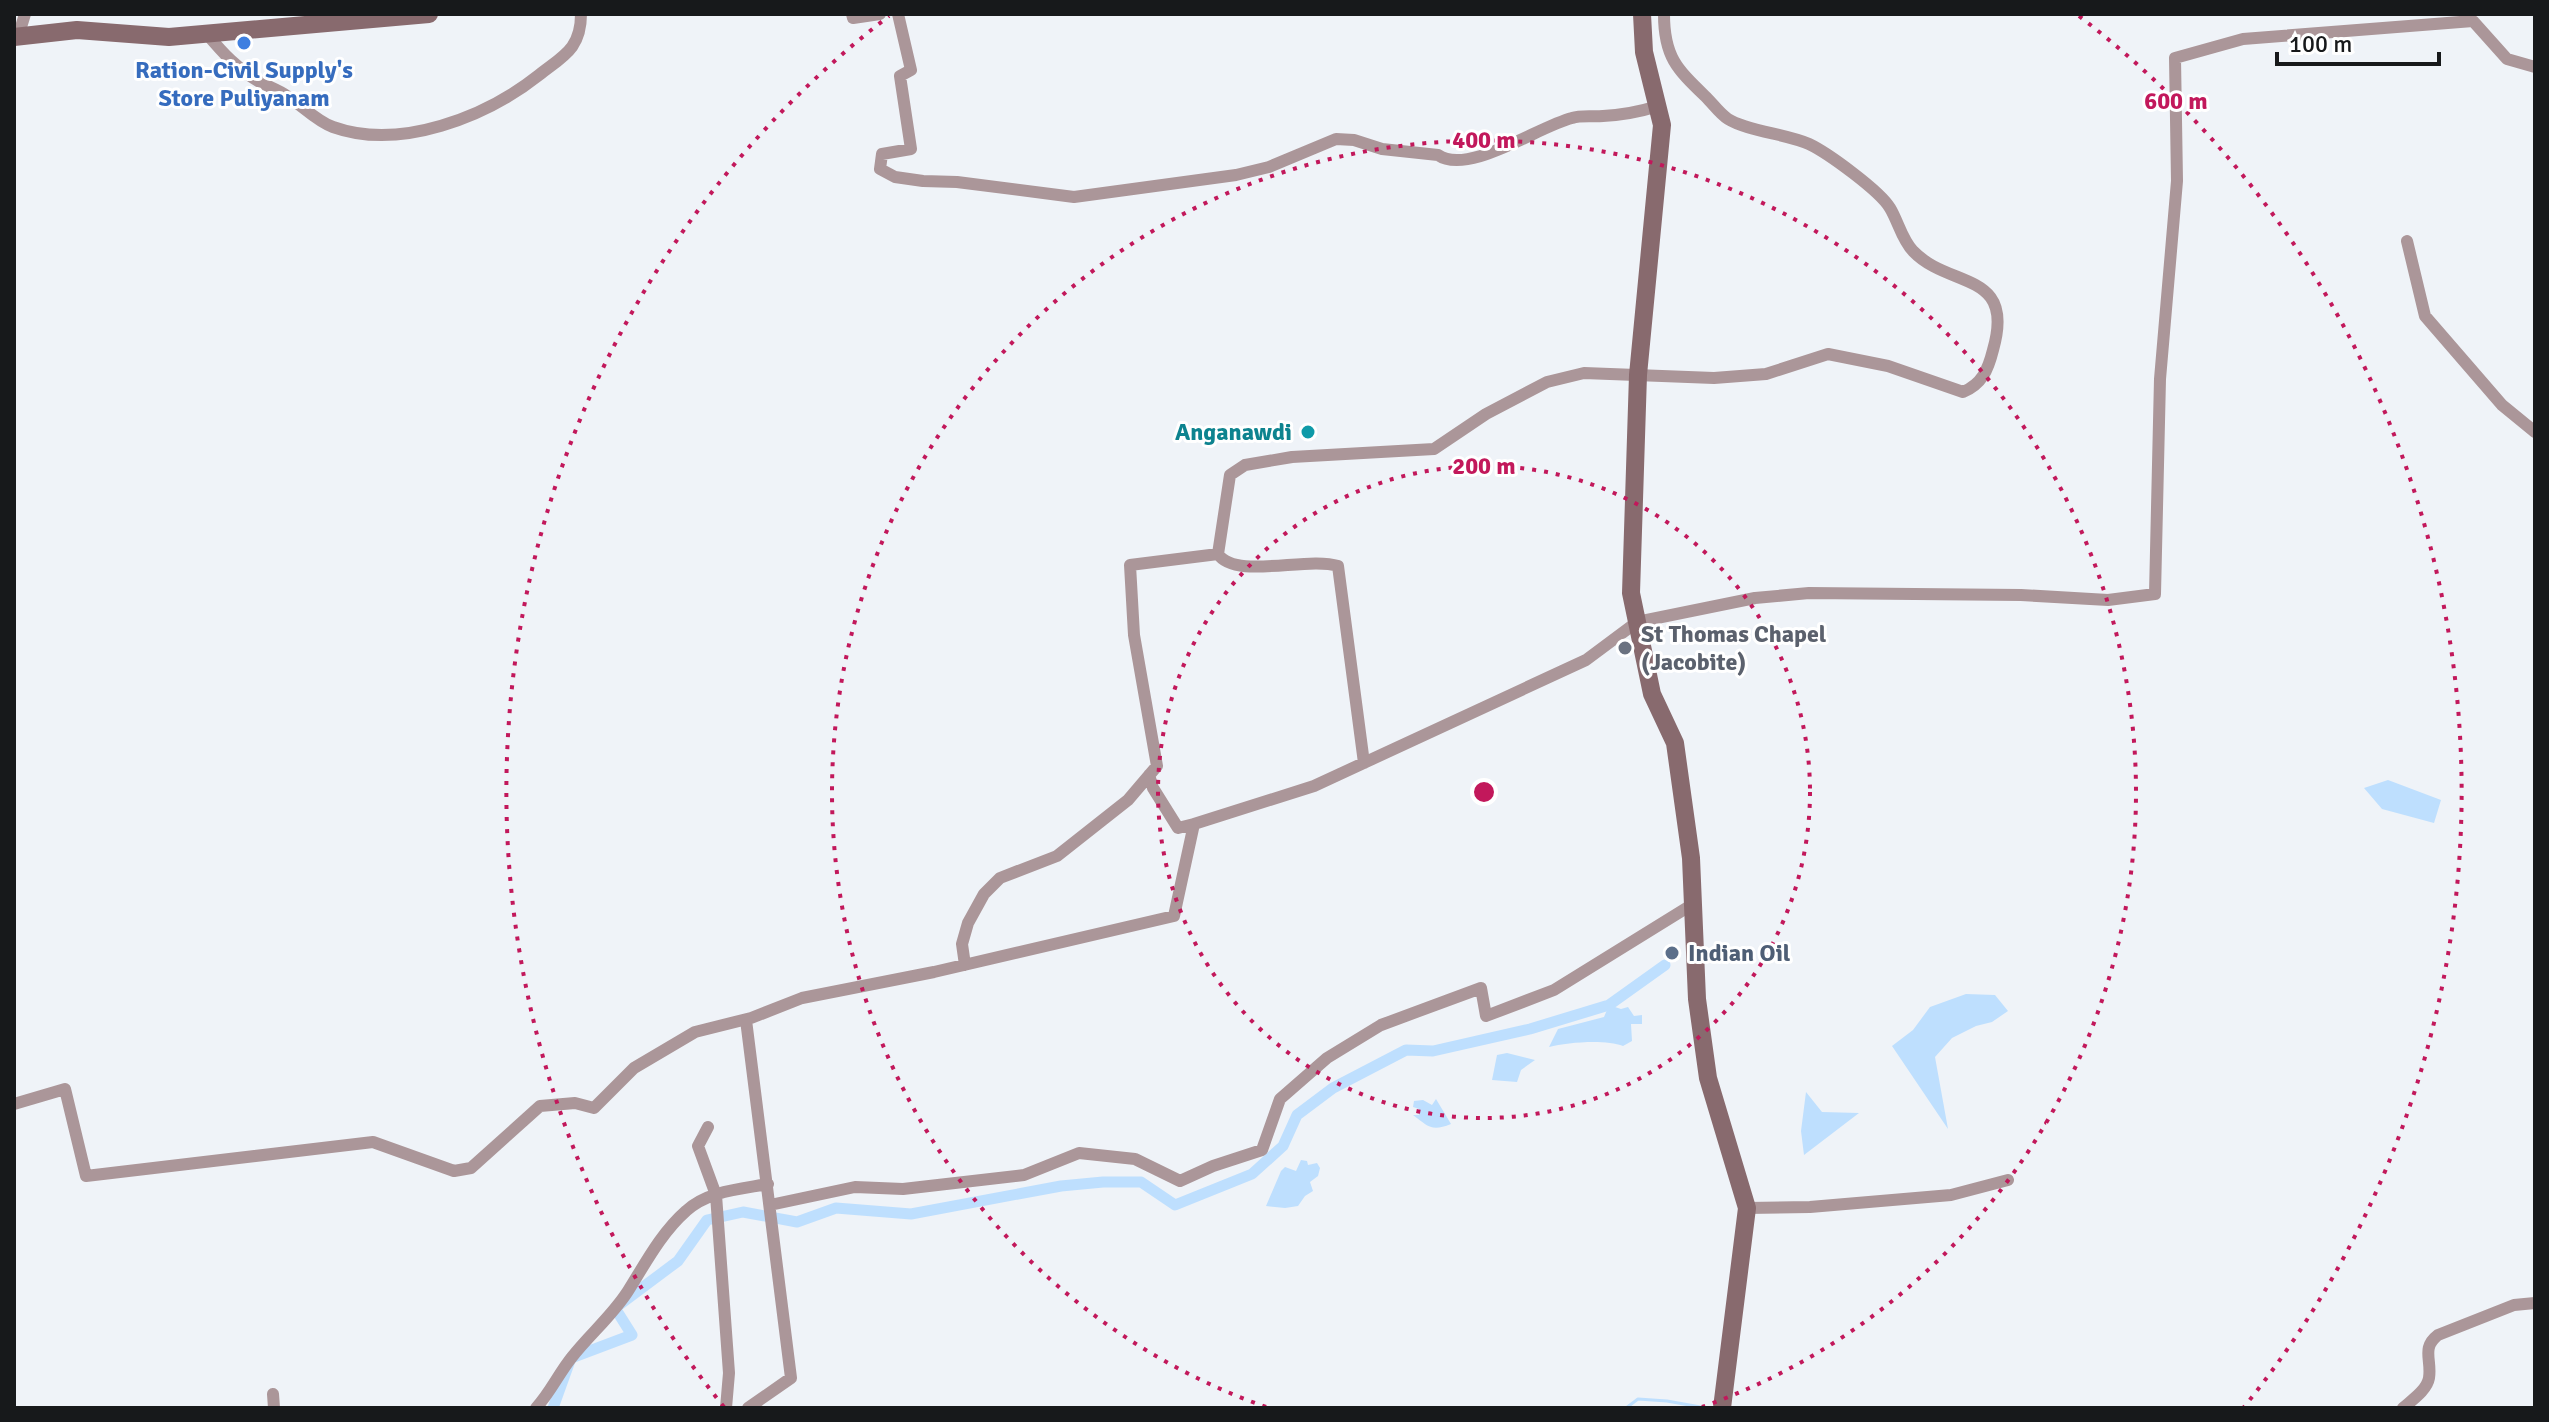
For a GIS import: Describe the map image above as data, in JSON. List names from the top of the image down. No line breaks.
{"places":["Ration-Civil Supply's Store Puliyanam","Anganawdi","St Thomas Chapel (Jacobite)","Indian Oil"],"scale_bar":"100 m","rings":["600 m","400 m","200 m"]}
